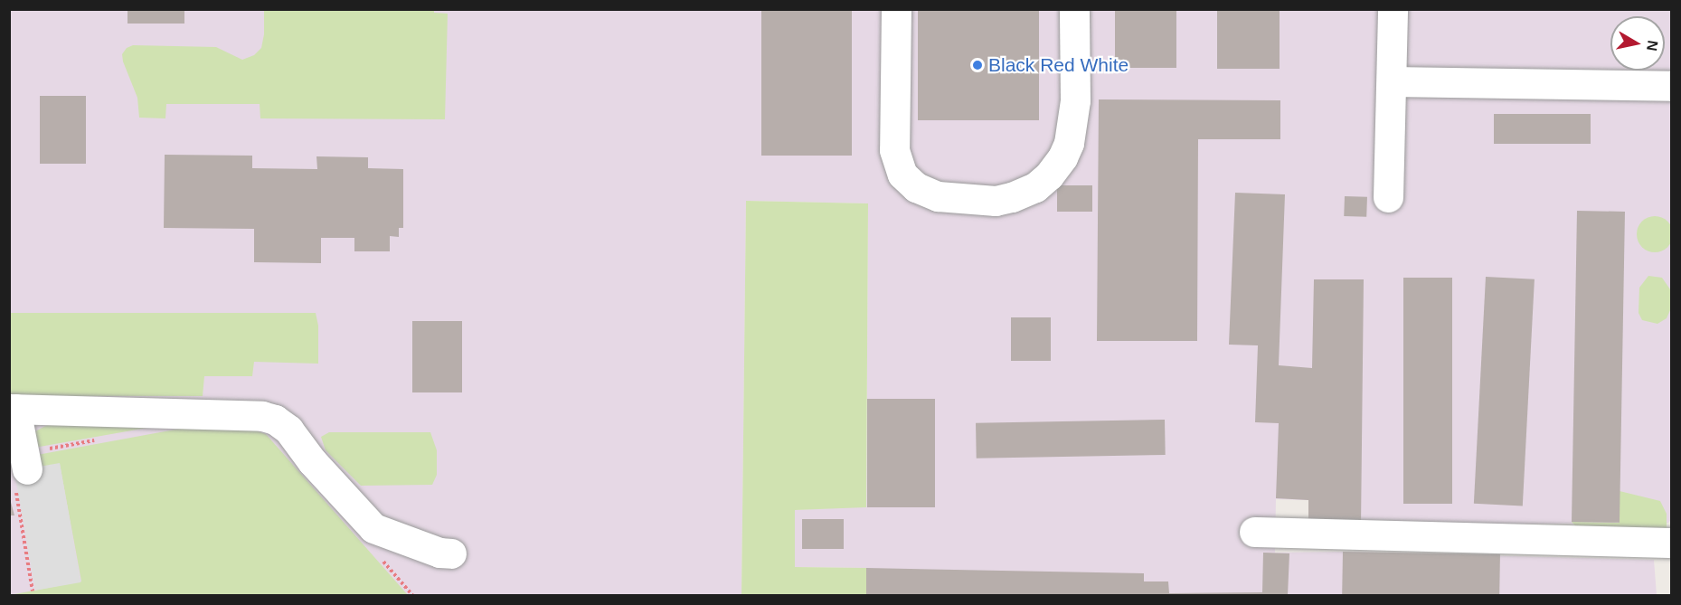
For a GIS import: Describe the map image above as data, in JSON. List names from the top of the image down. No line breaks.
{"places":["Black Red White"],"north":"right"}
